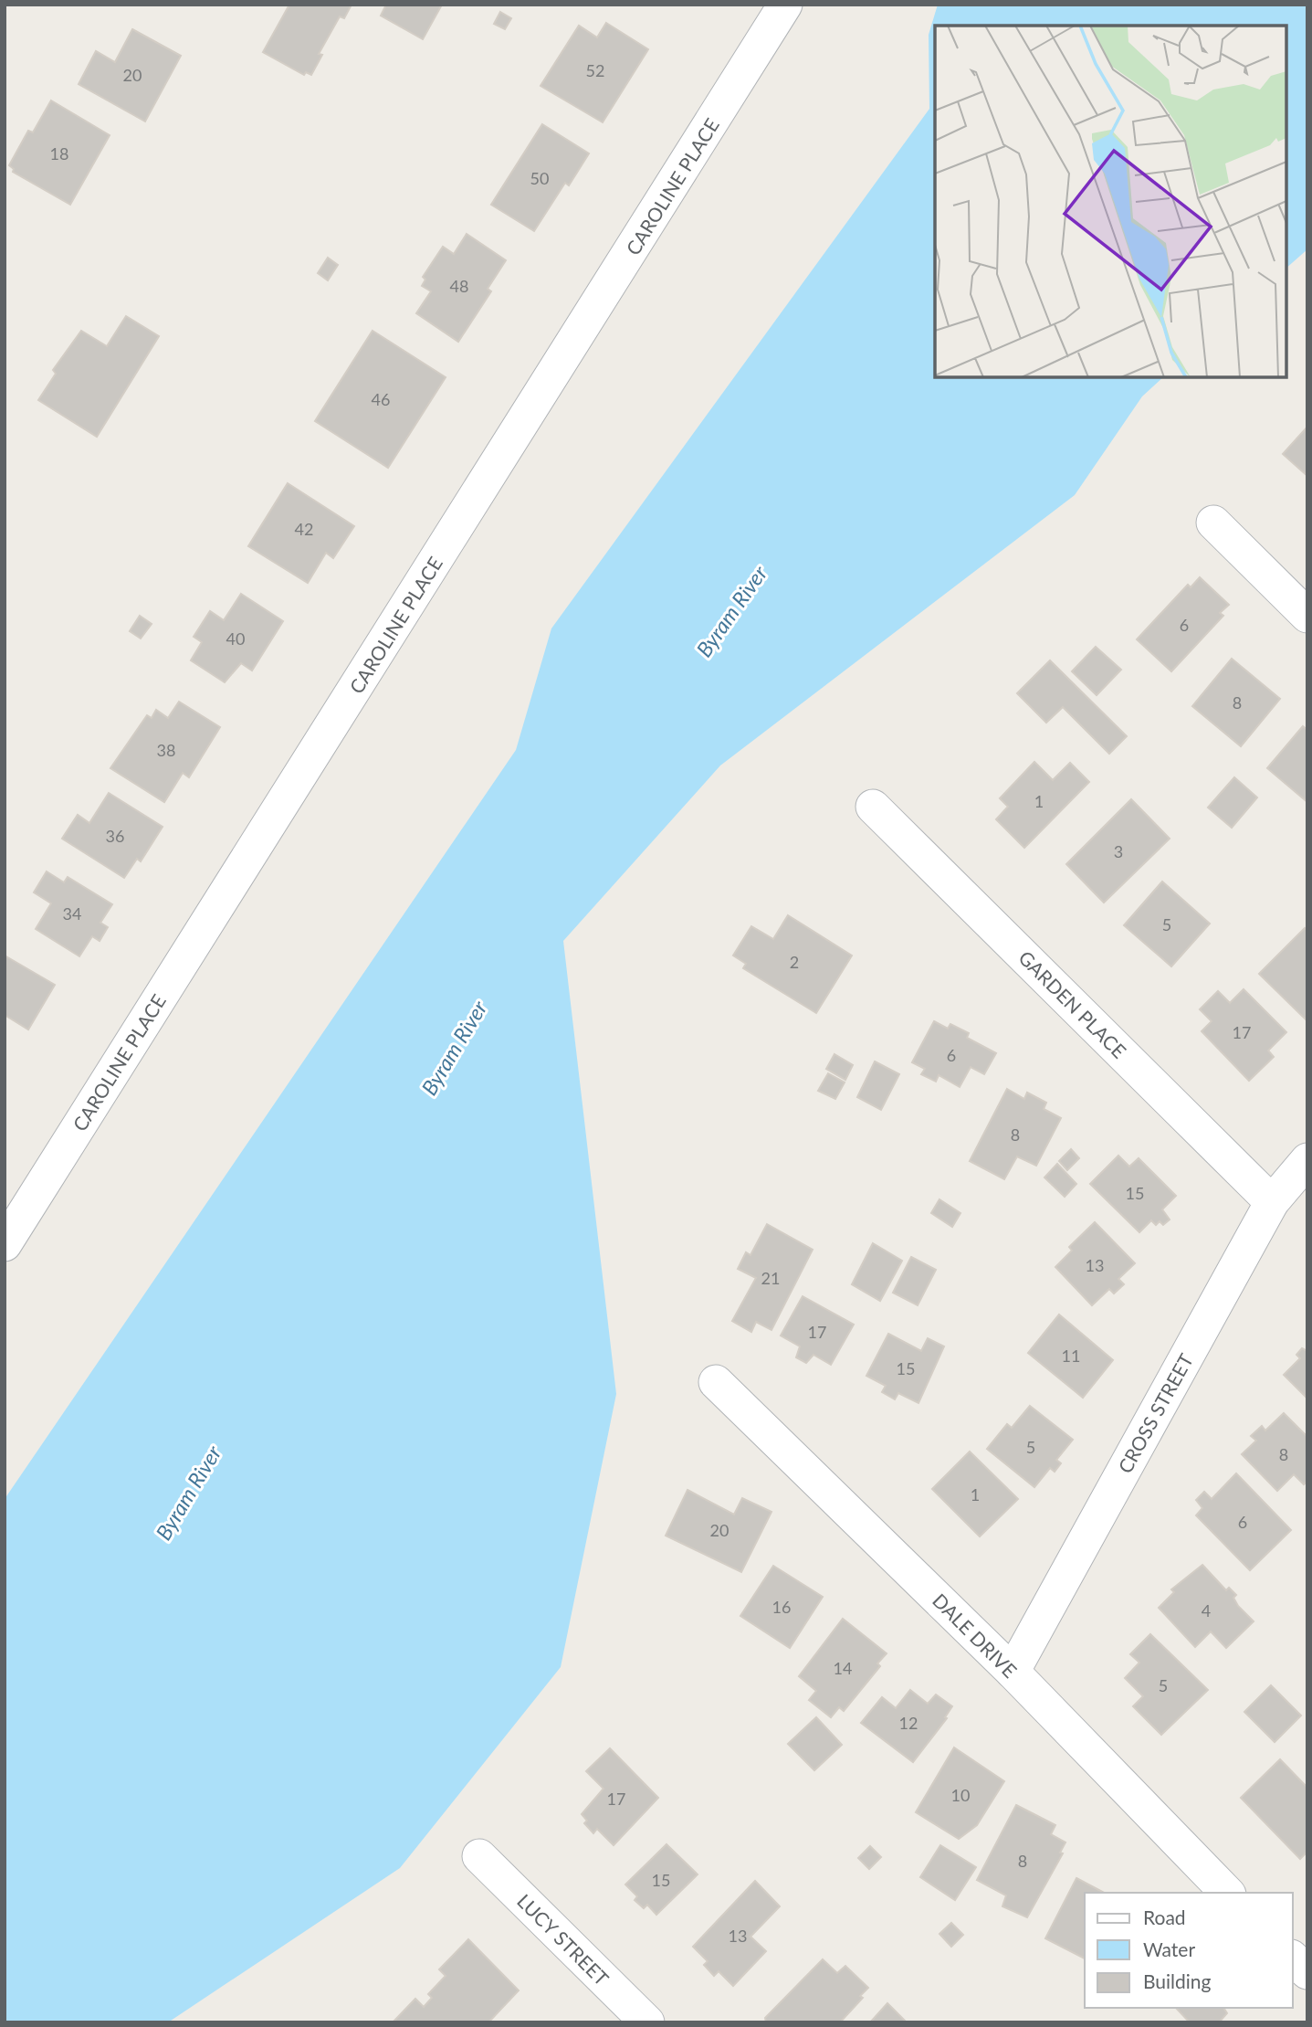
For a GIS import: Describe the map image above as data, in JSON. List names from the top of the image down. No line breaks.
{"streets":{"street":["CAROLINE PLACE","GARDEN PLACE","CROSS STREET","DALE DRIVE","LUCY STREET"]},"crossings":[["GARDEN PLACE","CROSS STREET"],["CROSS STREET","DALE DRIVE"]],"water":["Byram River"],"house_numbers":["52","20","18","50","48","46","42","6","40","8","38","1","36","3","34","5","2","17","6","8","15","13","21","17","11","15","5","8","1","6","20","16","4","14","5","12","10","17","8","15","13"],"legend":["Road","Water","Building"]}
